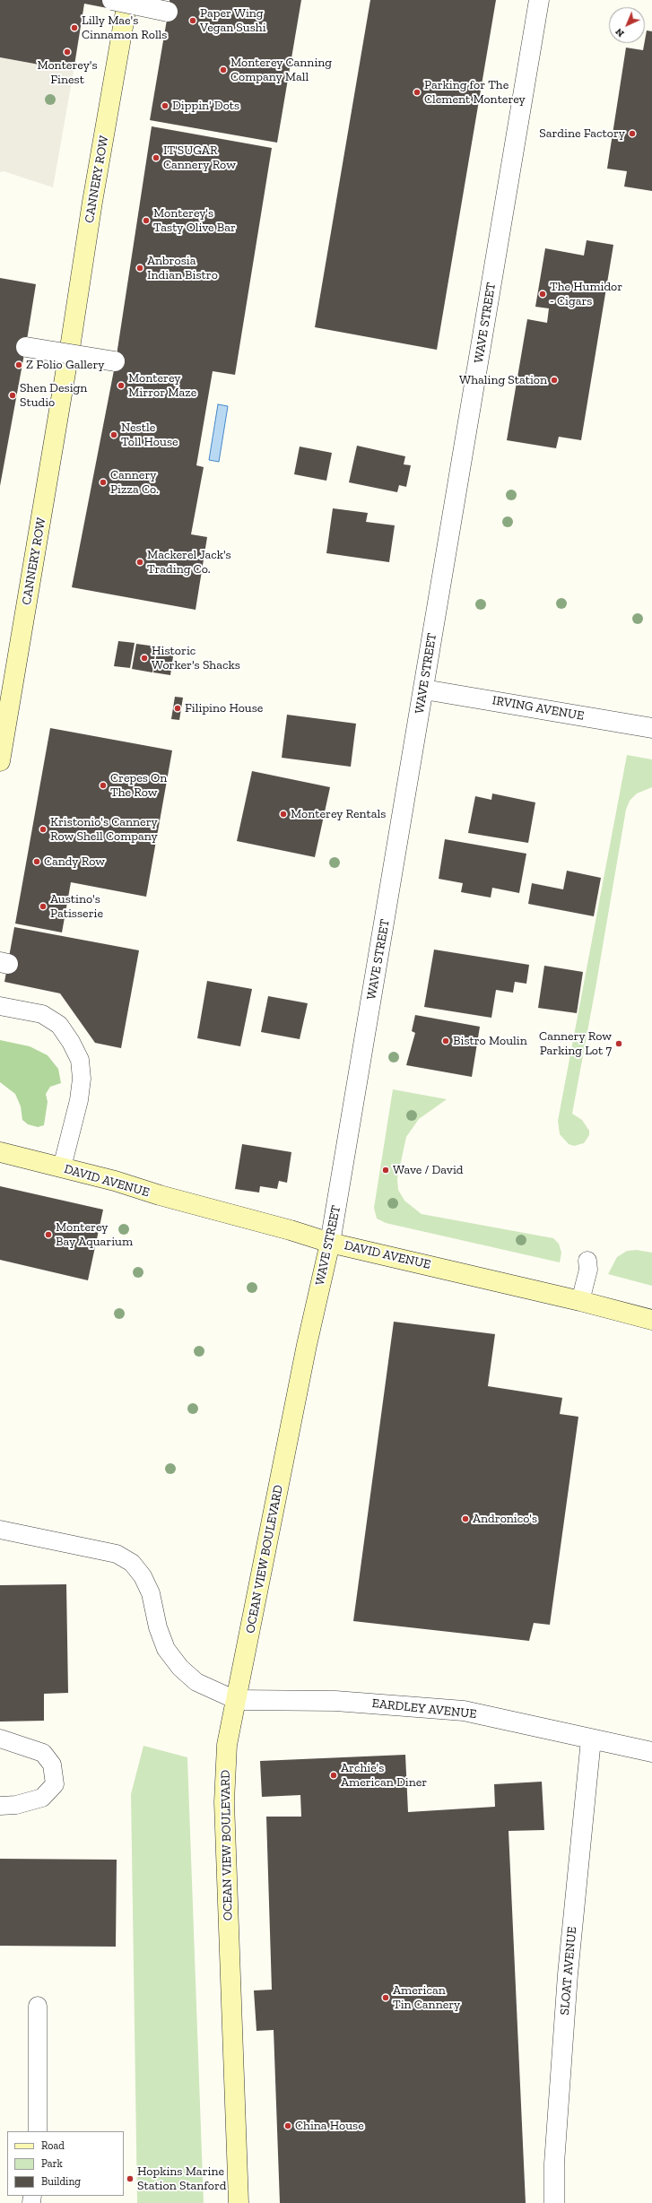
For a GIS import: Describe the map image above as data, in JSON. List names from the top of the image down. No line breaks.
{"streets":{"main road":["CANNERY ROW","WAVE STREET","DAVID AVENUE","OCEAN VIEW BOULEVARD"],"street":["IRVING AVENUE","EARDLEY AVENUE","SLOAT AVENUE"]},"crossings":[["WAVE STREET","IRVING AVENUE"],["WAVE STREET","DAVID AVENUE"],["WAVE STREET","OCEAN VIEW BOULEVARD"],["OCEAN VIEW BOULEVARD","EARDLEY AVENUE"],["EARDLEY AVENUE","SLOAT AVENUE"]],"places":["Paper Wing Vegan Sushi","Lilly Mae's Cinnamon Rolls","Monterey's Finest","Monterey Canning Company Mall","Parking for The Clement Monterey","Dippin' Dots","Sardine Factory","IT'SUGAR Cannery Row","Monterey's Tasty Olive Bar","Anbrosia Indian Bistro","The Humidor - Cigars","Z Folio Gallery","Whaling Station","Monterey Mirror Maze","Shen Design Studio","Nestle Toll House","Cannery Pizza Co.","Mackerel Jack's Trading Co.","Historic Worker's Shacks","Filipino House","Crepes On The Row","Monterey Rentals","Kristonio's Cannery Row Shell Company","Candy Row","Austino's Patisserie","Bistro Moulin","Cannery Row Parking Lot 7","Wave / David","Monterey Bay Aquarium","Andronico's","Archie's American Diner","American Tin Cannery","China House","Hopkins Marine Station Stanford"],"legend":["Road","Park","Building"],"north":"bottom left"}
